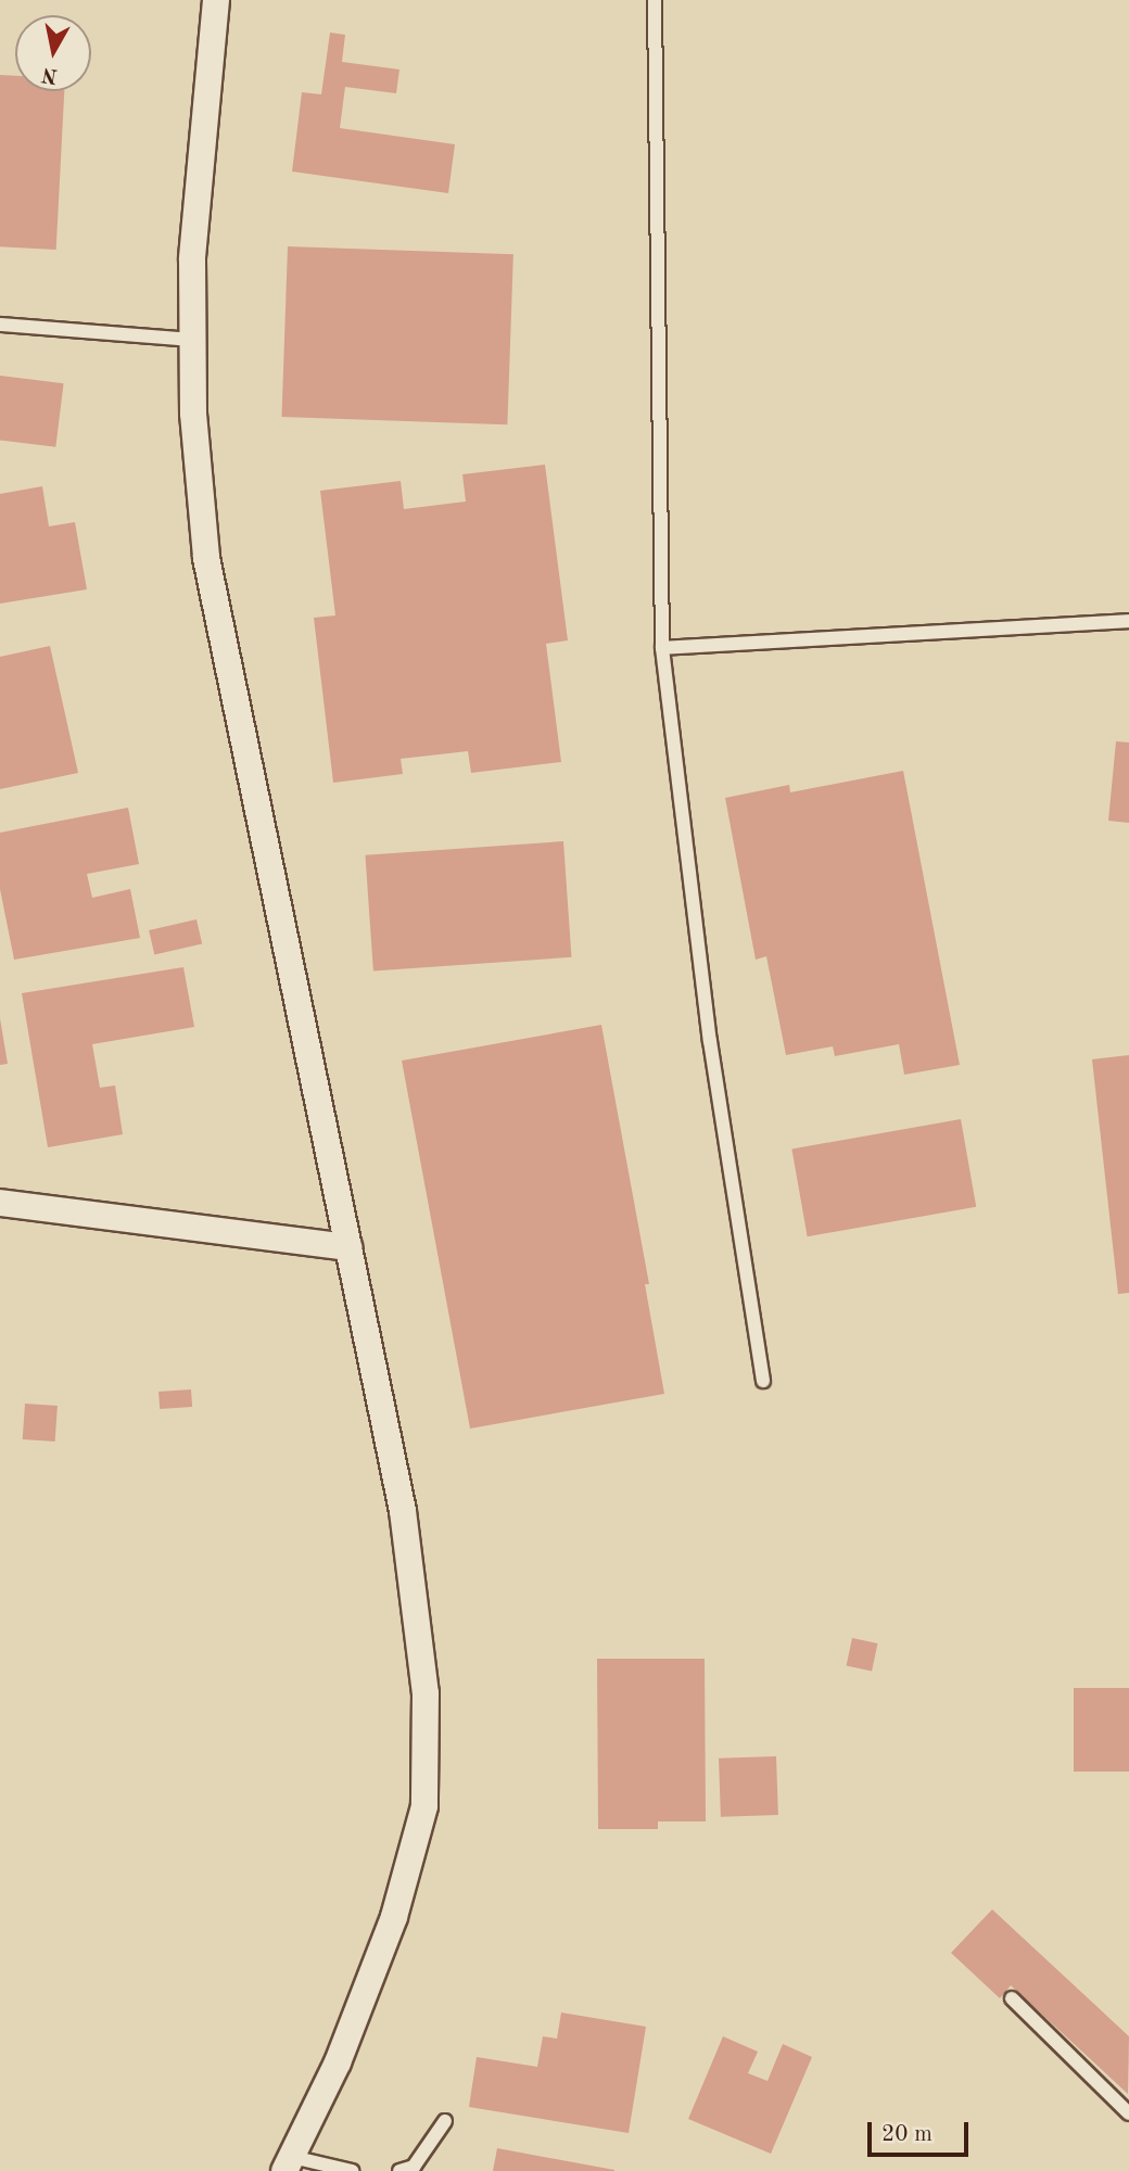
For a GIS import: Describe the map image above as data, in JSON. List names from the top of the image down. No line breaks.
{"scale_bar":"20 m","north":"bottom"}
